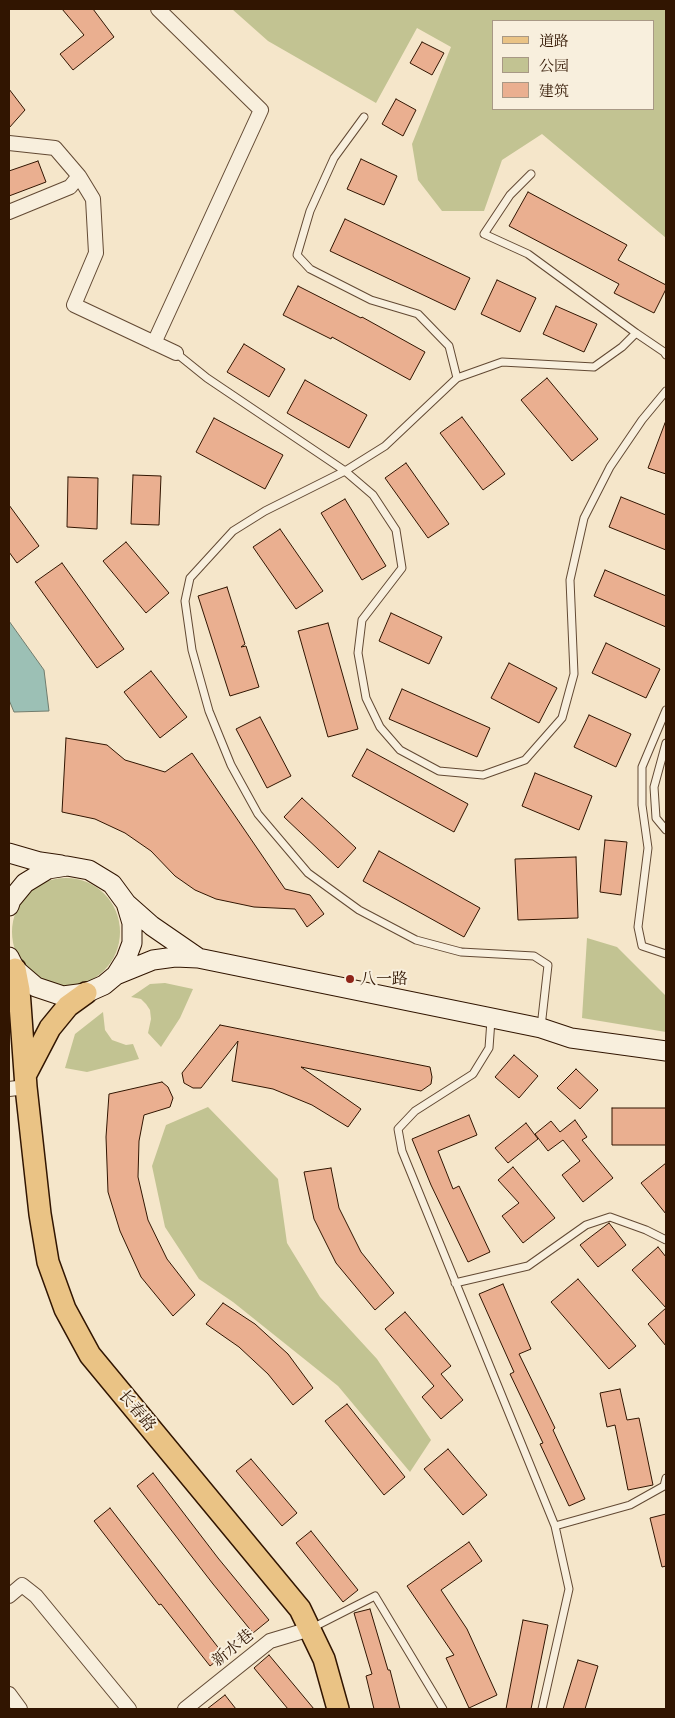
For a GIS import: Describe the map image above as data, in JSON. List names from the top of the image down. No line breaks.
{"streets":{"main road":["长春路"],"street":["新水巷"]},"crossings":[["长春路","新水巷"]],"places":["八一路"],"legend":["道路","公园","建筑"]}
